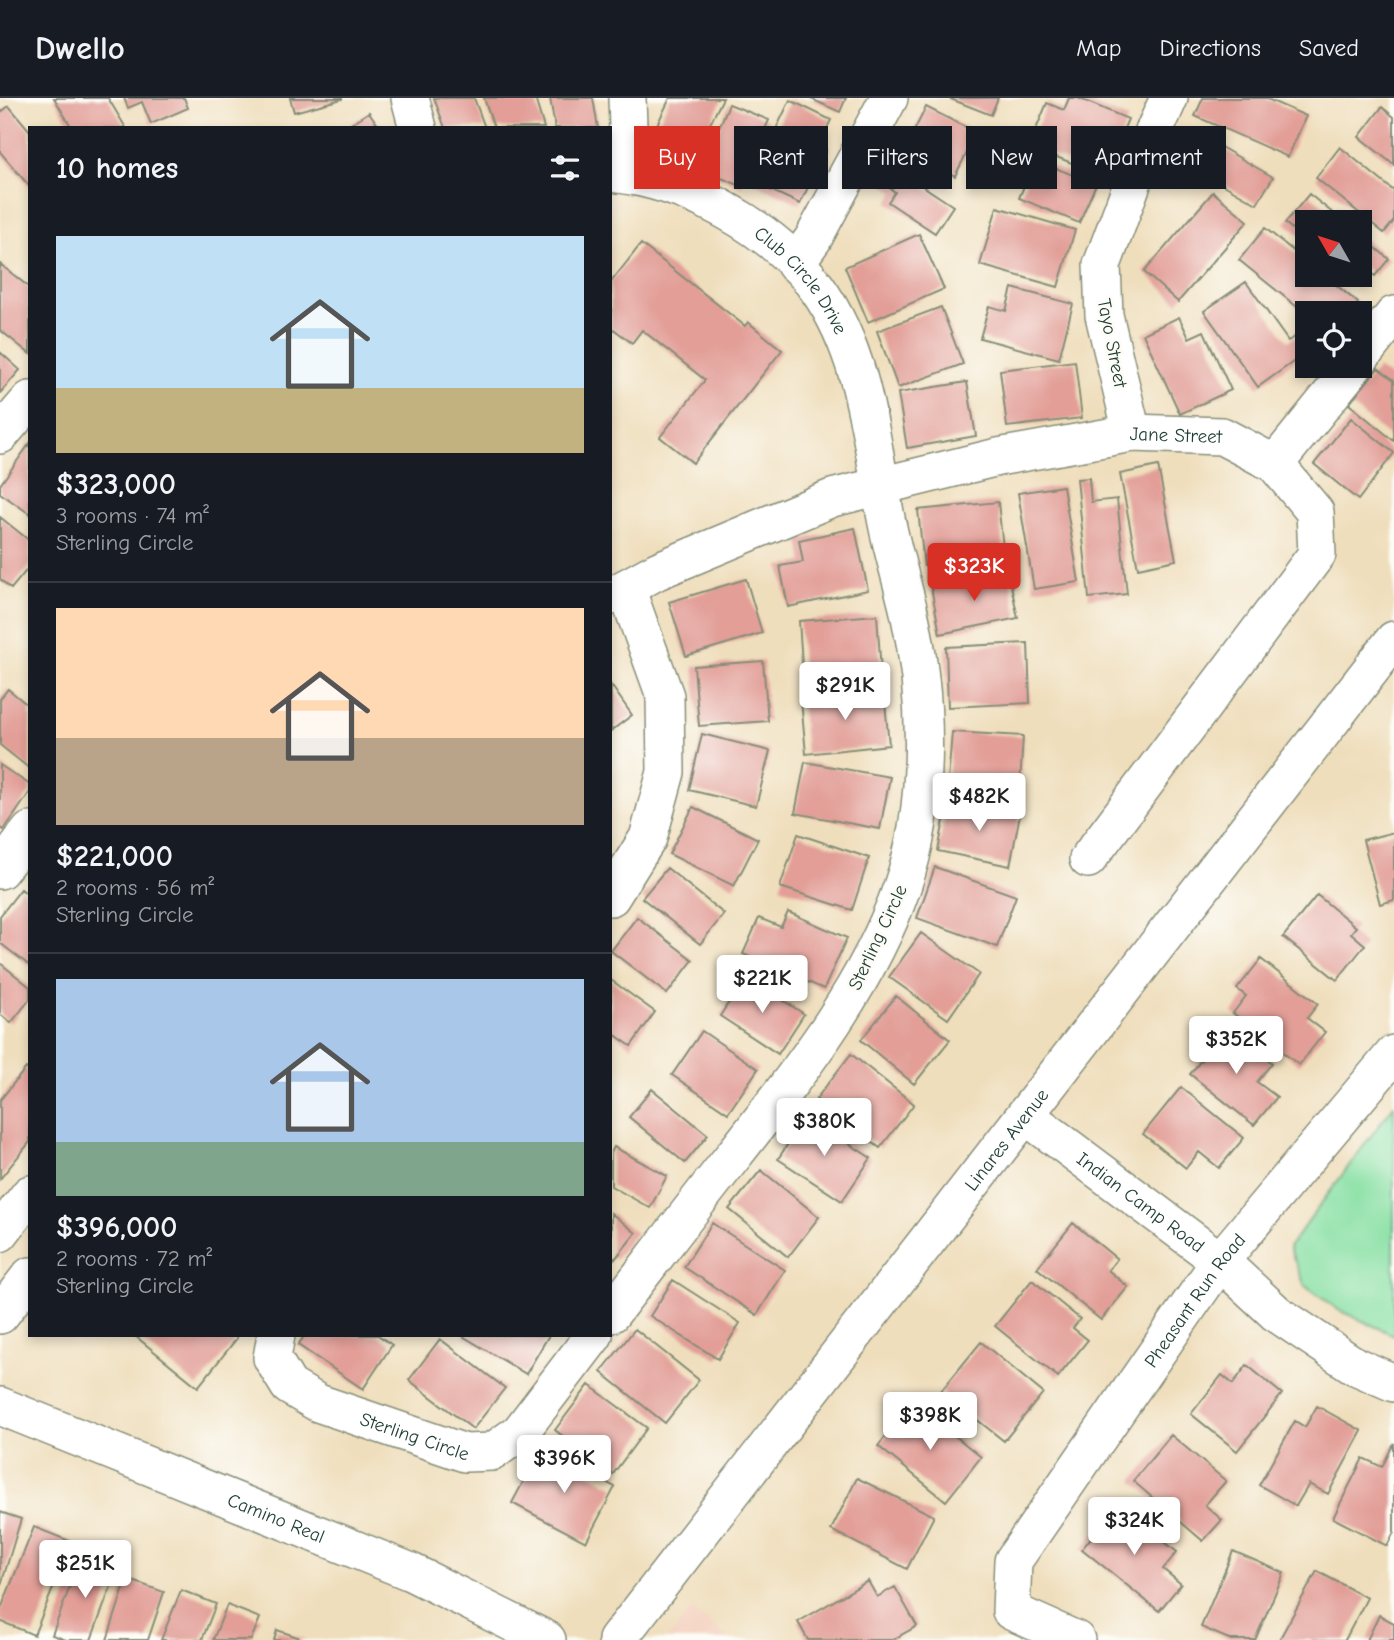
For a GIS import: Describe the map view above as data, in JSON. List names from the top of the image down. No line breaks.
{"streets":{"street":["Club Circle Drive","Tayo Street","Jane Street","Sterling Circle","Linares Avenue","Indian Camp Road","Pheasant Run Road","Camino Real"]},"crossings":[["Club Circle Drive","Jane Street"],["Club Circle Drive","Sterling Circle"],["Tayo Street","Jane Street"],["Jane Street","Sterling Circle"],["Linares Avenue","Indian Camp Road"],["Indian Camp Road","Pheasant Run Road"]],"north":"top left","page":{"header":"Dwello","nav":["Map","Directions","Saved"],"chip":["Buy","Rent","Filters","New","Apartment"],"heading":"10 homes","list":[{"name":"$323,000","note":"3 rooms · 74 m² · Sterling Circle"},{"name":"$221,000","note":"2 rooms · 56 m² · Sterling Circle"},{"name":"$396,000","note":"2 rooms · 72 m² · Sterling Circle"}],"price":["$323K","$291K","$482K","$221K","$352K","$380K","$398K","$396K","$324K","$251K"]}}
